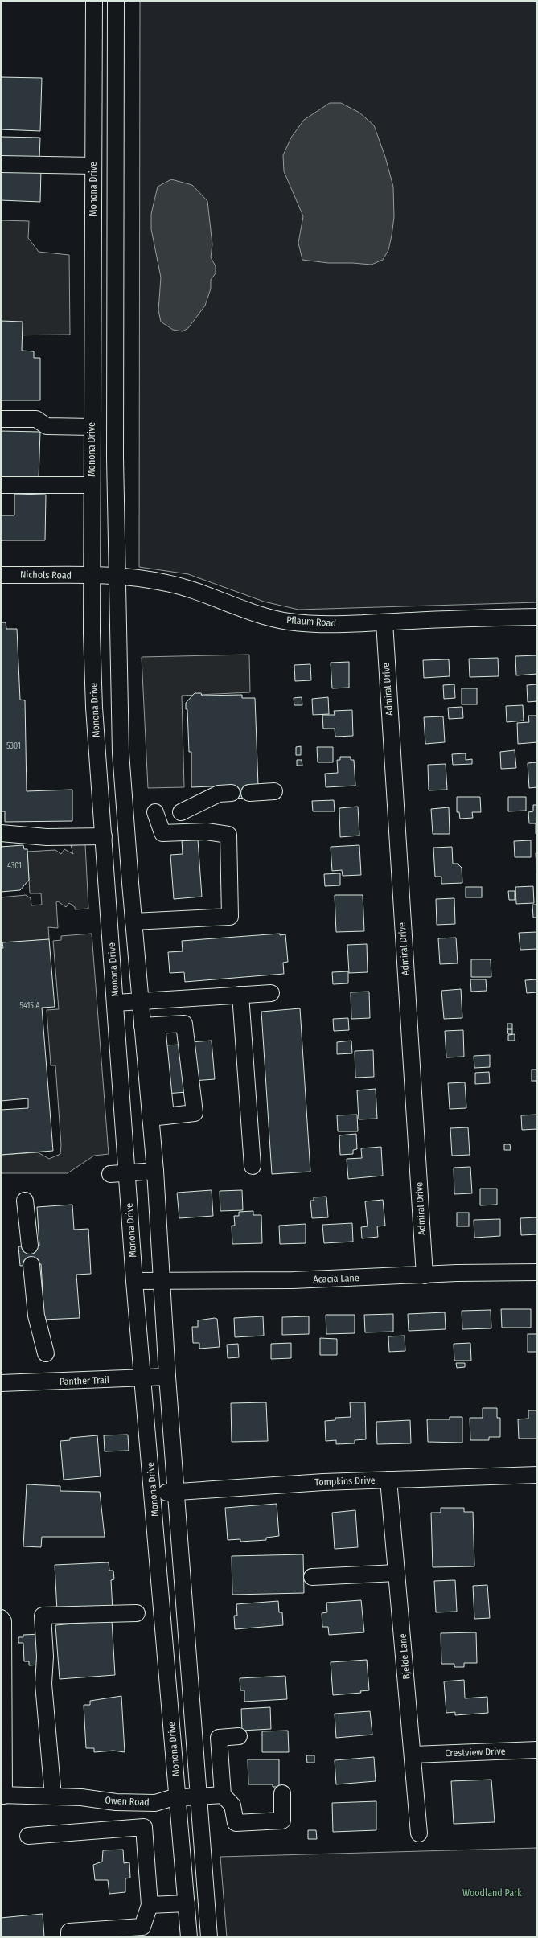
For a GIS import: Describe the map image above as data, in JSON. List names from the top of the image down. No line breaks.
{"streets":{"street":["Monona Drive","Nichols Road","Pflaum Road","Admiral Drive","Acacia Lane","Panther Trail","Tompkins Drive","Bjelde Lane","Crestview Drive","Owen Road"]},"crossings":[["Monona Drive","Nichols Road"],["Monona Drive","Pflaum Road"],["Monona Drive","Acacia Lane"],["Monona Drive","Panther Trail"],["Monona Drive","Tompkins Drive"],["Monona Drive","Owen Road"],["Nichols Road","Pflaum Road"],["Pflaum Road","Admiral Drive"],["Admiral Drive","Acacia Lane"],["Tompkins Drive","Bjelde Lane"],["Bjelde Lane","Crestview Drive"]],"parks":["Woodland Park"],"house_numbers":["5301","4301","5415 A"]}
